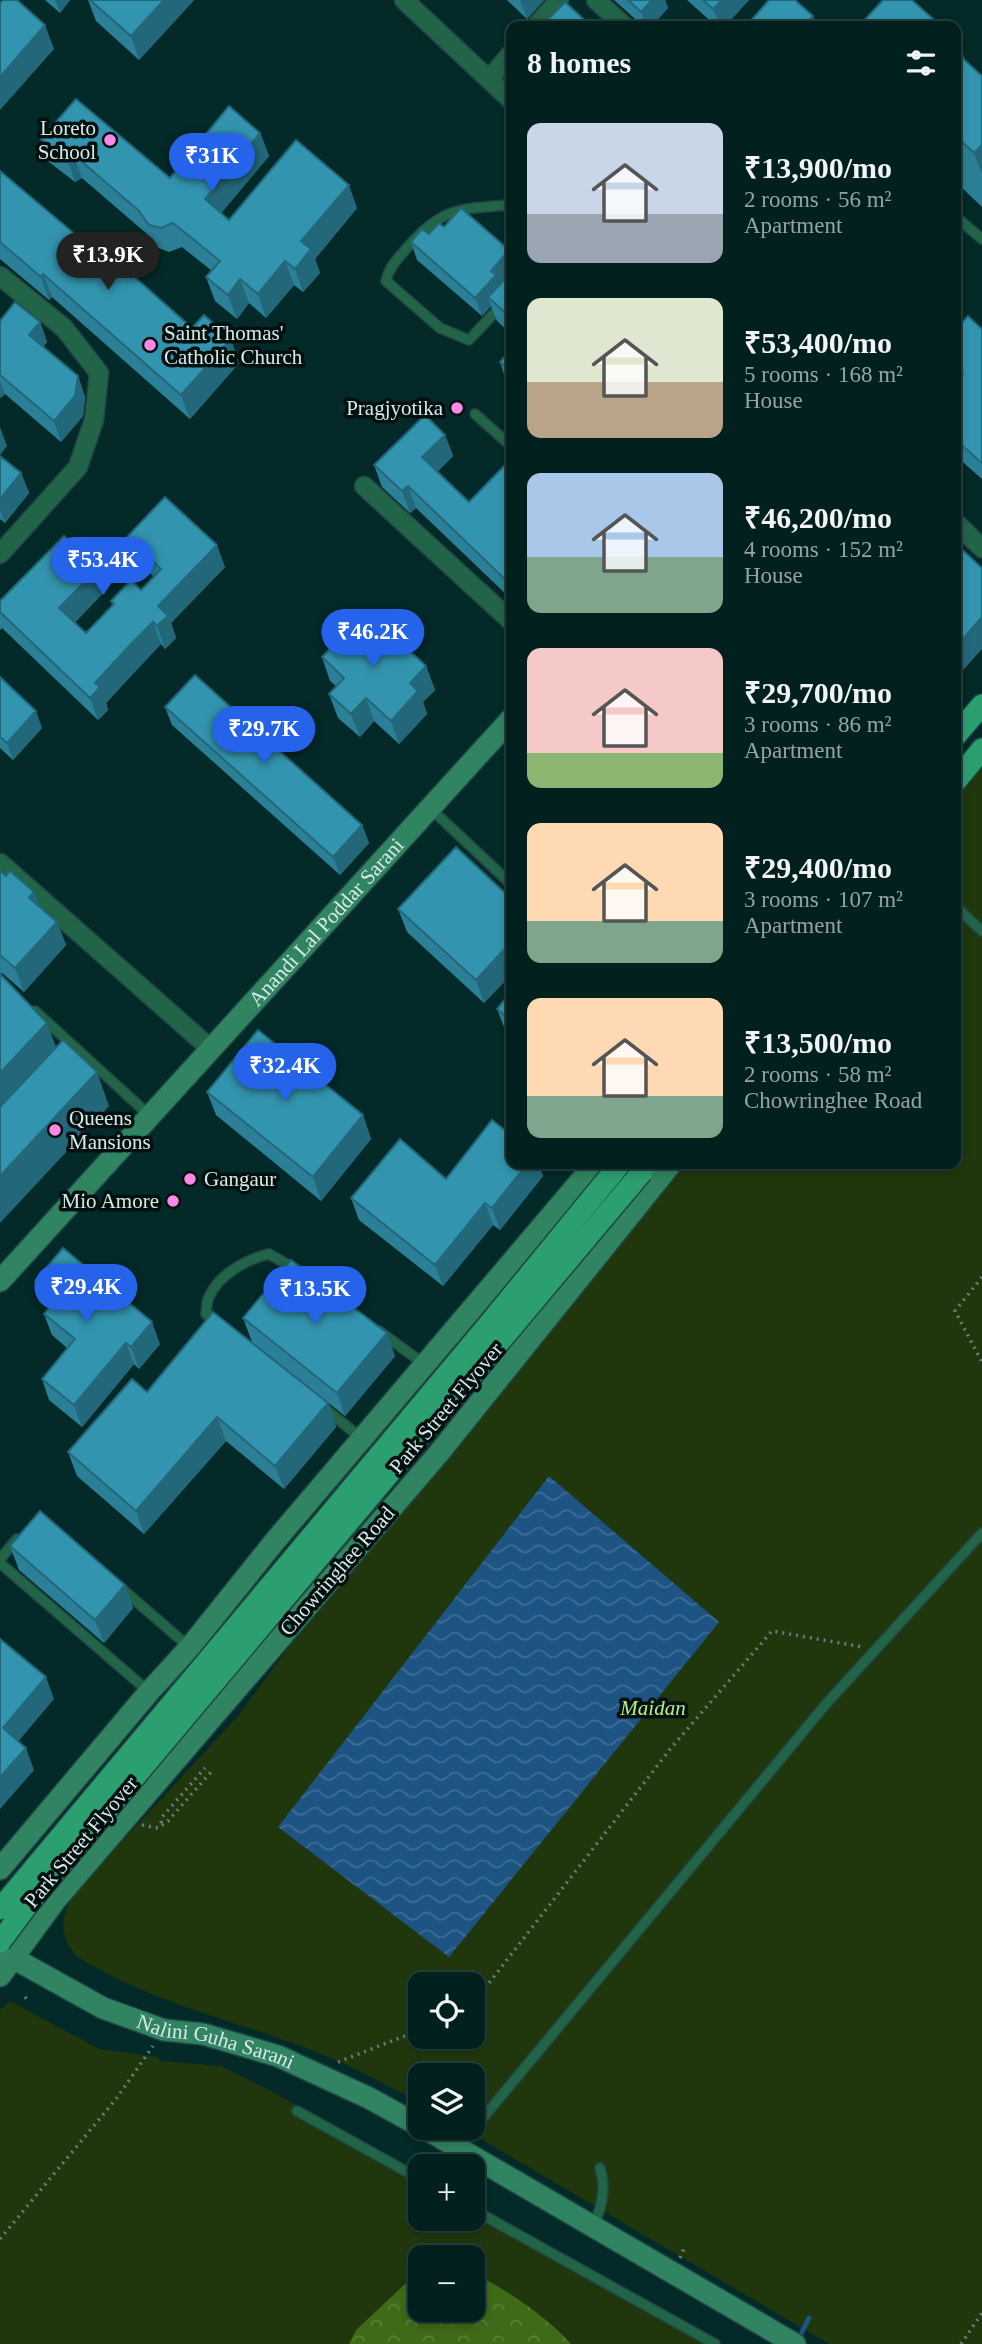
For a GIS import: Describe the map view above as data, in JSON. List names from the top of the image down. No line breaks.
{"streets":{"main road":["Anandi Lal Poddar Sarani","Park Street Flyover","Chowringhee Road","Nalini Guha Sarani"]},"crossings":[["Park Street Flyover","Chowringhee Road"],["Park Street Flyover","Nalini Guha Sarani"],["Chowringhee Road","Nalini Guha Sarani"]],"parks":["Maidan"],"places":["Loreto School","Saint Thomas' Catholic Church","Pragjyotika","Queens Mansions","Gangaur","Mio Amore"],"page":{"heading":"8 homes","list":[{"name":"₹13,900/mo","note":"2 rooms · 56 m² · Apartment"},{"name":"₹53,400/mo","note":"5 rooms · 168 m² · House"},{"name":"₹46,200/mo","note":"4 rooms · 152 m² · House"},{"name":"₹29,700/mo","note":"3 rooms · 86 m² · Apartment"},{"name":"₹29,400/mo","note":"3 rooms · 107 m² · Apartment"},{"name":"₹13,500/mo","note":"2 rooms · 58 m² · Chowringhee Road"}],"price":["₹31K","₹13.9K","₹53.4K","₹46.2K","₹29.7K","₹32.4K","₹29.4K","₹13.5K"],"map_buttons":["+","−"]}}
